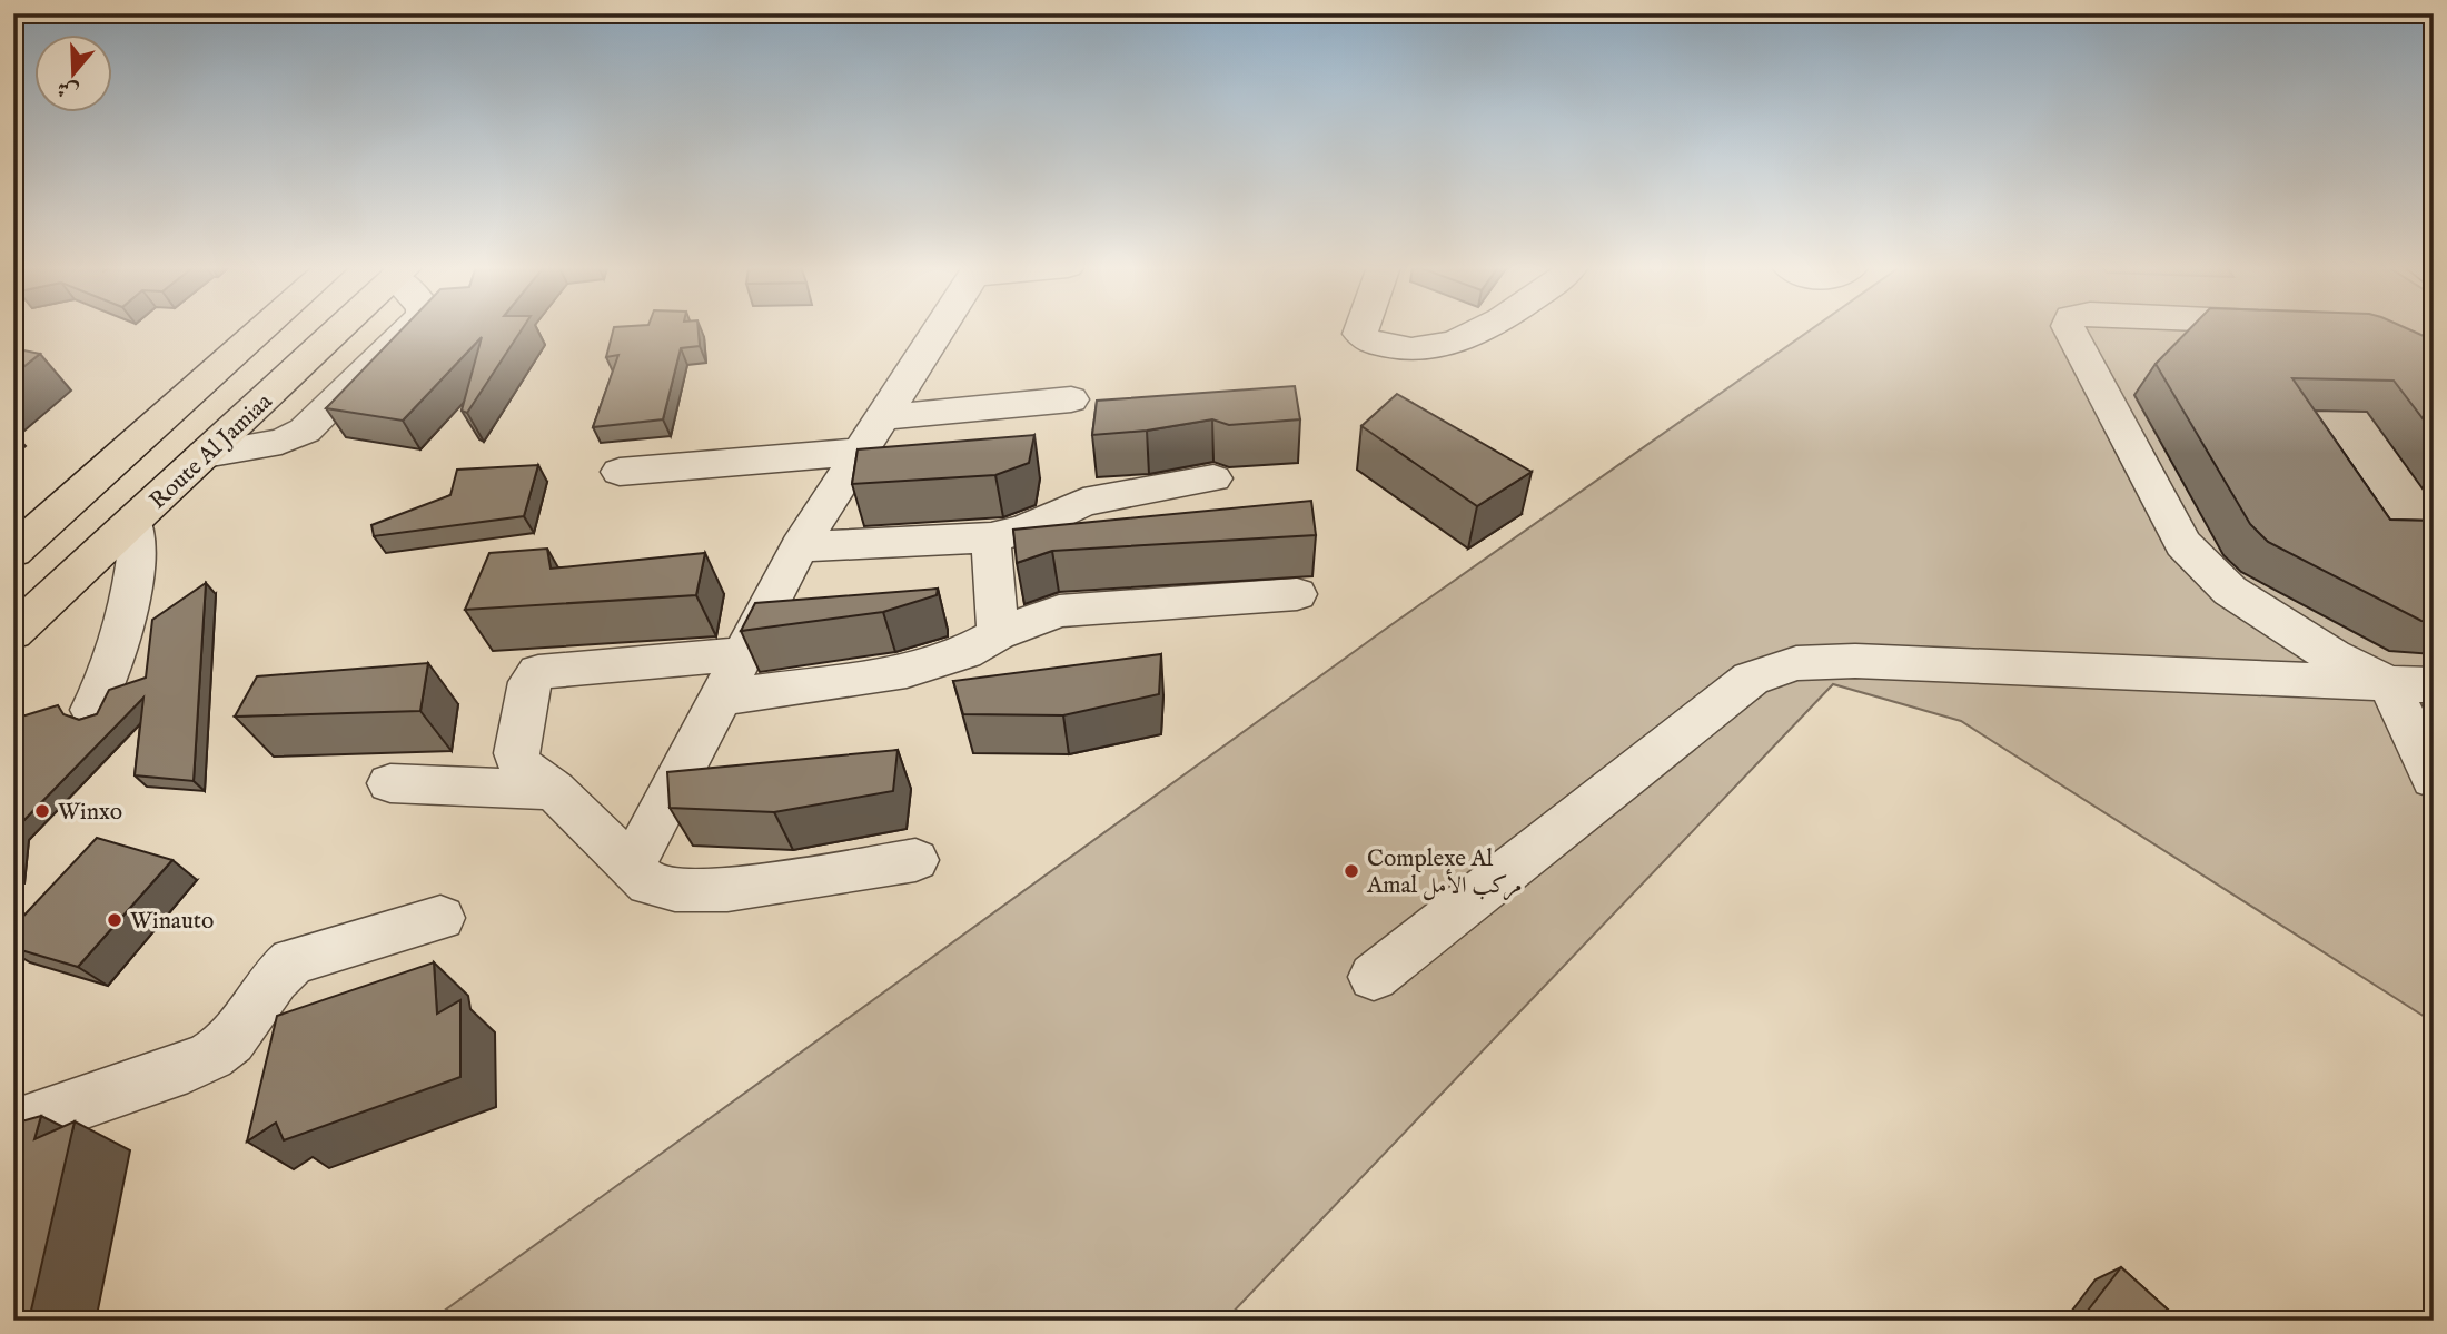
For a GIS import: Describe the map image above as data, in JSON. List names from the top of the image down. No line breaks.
{"streets":{"main road":["Route Al Jamiaa"]},"places":["Winxo","Complexe Al Amal مركب الأمل","Winauto"],"north":"bottom"}
